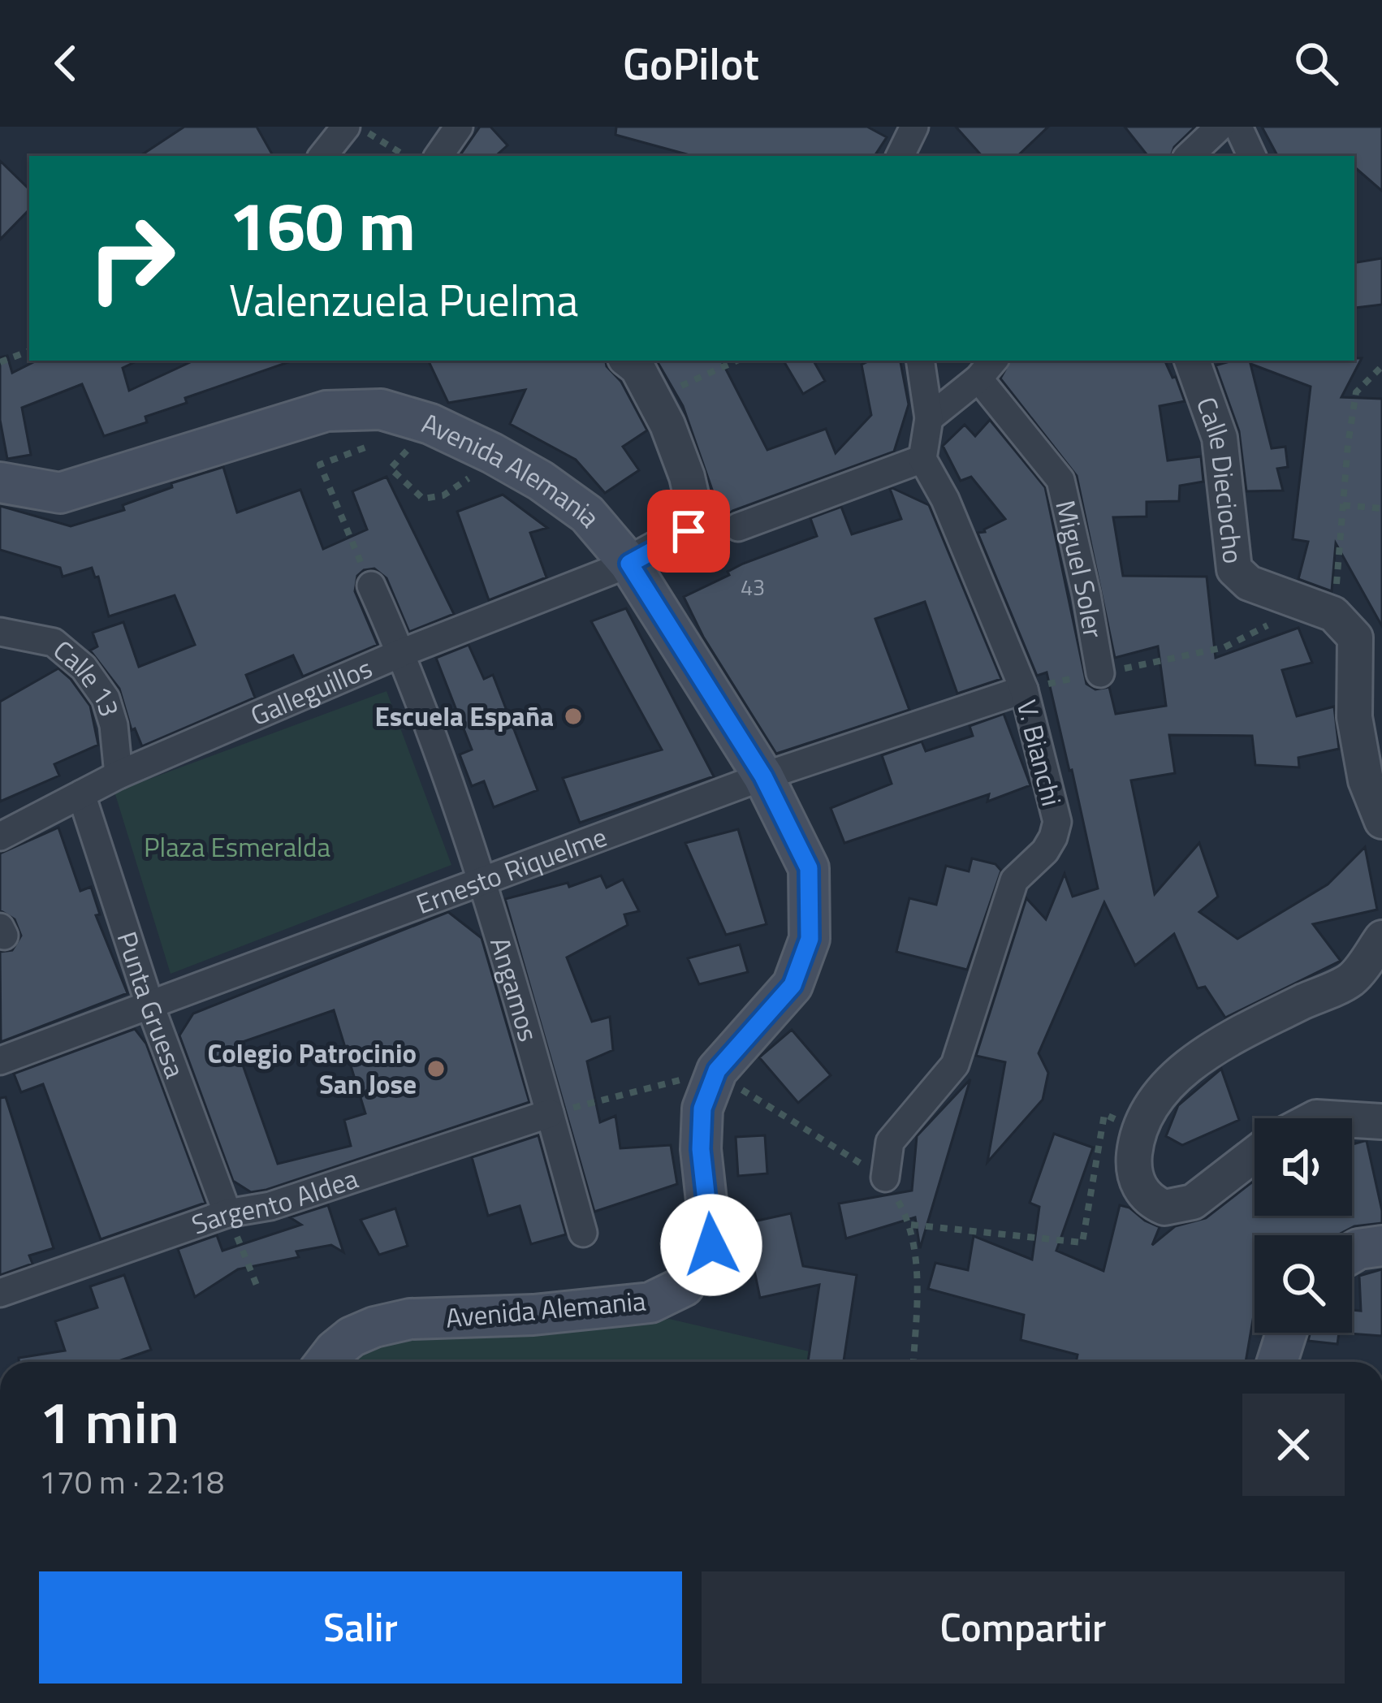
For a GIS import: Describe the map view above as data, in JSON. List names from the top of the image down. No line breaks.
{"streets":{"main road":["Avenida Alemania"],"street":["Calle Dieciocho","Miguel Soler","Calle 13","Galleguillos","V. Bianchi","Ernesto Riquelme","Angamos","Punta Gruesa","Sargento Aldea"]},"crossings":[["Avenida Alemania","Galleguillos"],["Avenida Alemania","Ernesto Riquelme"],["Calle 13","Galleguillos"],["Galleguillos","Angamos"],["Galleguillos","Punta Gruesa"],["V. Bianchi","Ernesto Riquelme"],["Ernesto Riquelme","Angamos"],["Ernesto Riquelme","Punta Gruesa"],["Angamos","Sargento Aldea"],["Punta Gruesa","Sargento Aldea"]],"parks":["Plaza Esmeralda"],"places":["Escuela España","Colegio Patrocinio San Jose"],"house_numbers":["43"],"page":{"header":"GoPilot","turn":["160 m","Valenzuela Puelma"],"heading":["1 min","170 m · 22:18"],"buttons":["Salir","Compartir"]}}
